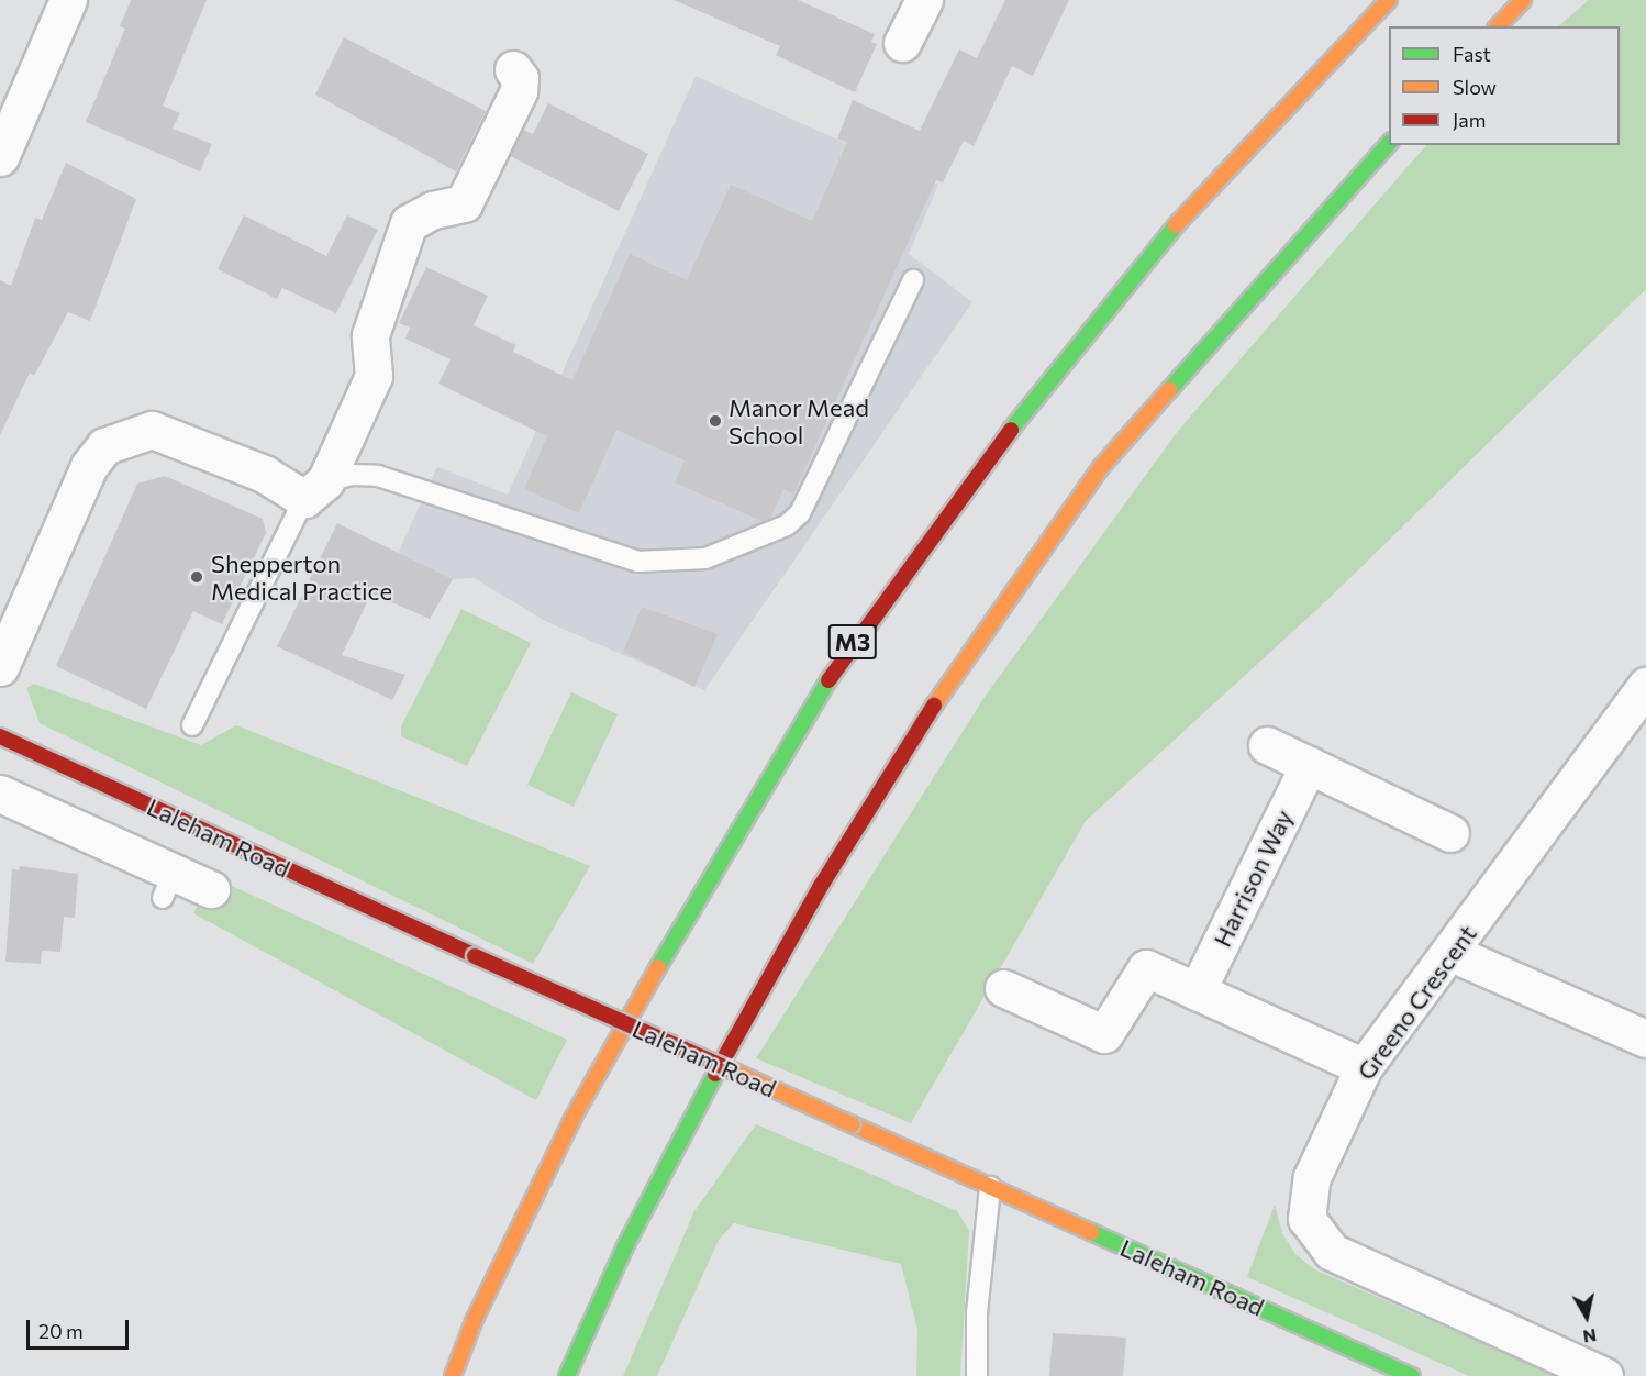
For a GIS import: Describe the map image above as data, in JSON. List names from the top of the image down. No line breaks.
{"streets":{"main road":["M3","Laleham Road"],"street":["Harrison Way","Greeno Crescent"]},"places":["Manor Mead School","Shepperton Medical Practice"],"legend":["Fast","Slow","Jam"],"scale_bar":"20 m","north":"bottom"}
